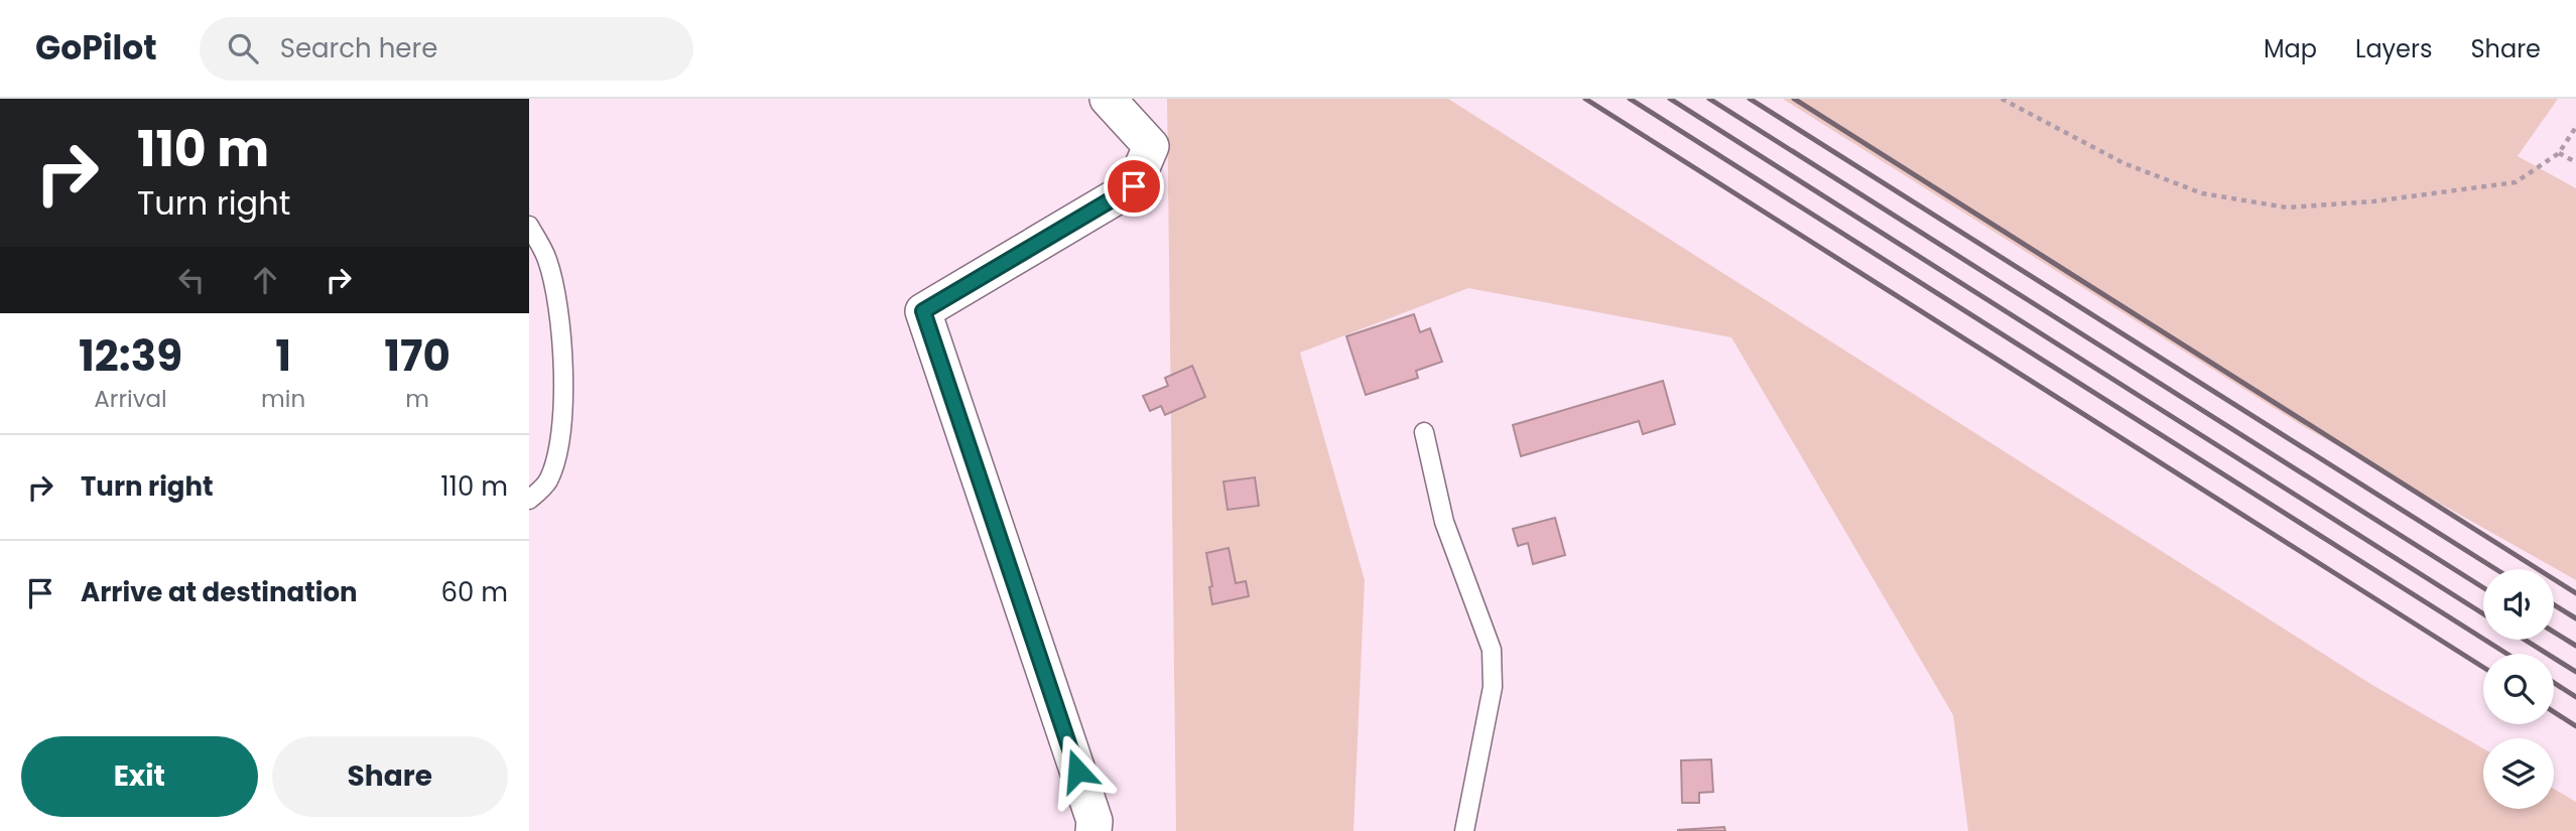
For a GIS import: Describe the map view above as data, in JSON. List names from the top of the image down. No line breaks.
{"page":{"header":"GoPilot","search":"Search here","nav":["Map","Layers","Share"],"turn":["110 m","Turn right"],"eta":["12:39","Arrival","1","min","170","m"],"list":[{"name":"Turn right","value":"110 m"},{"name":"Arrive at destination","value":"60 m"}],"buttons":["Exit","Share"]}}
